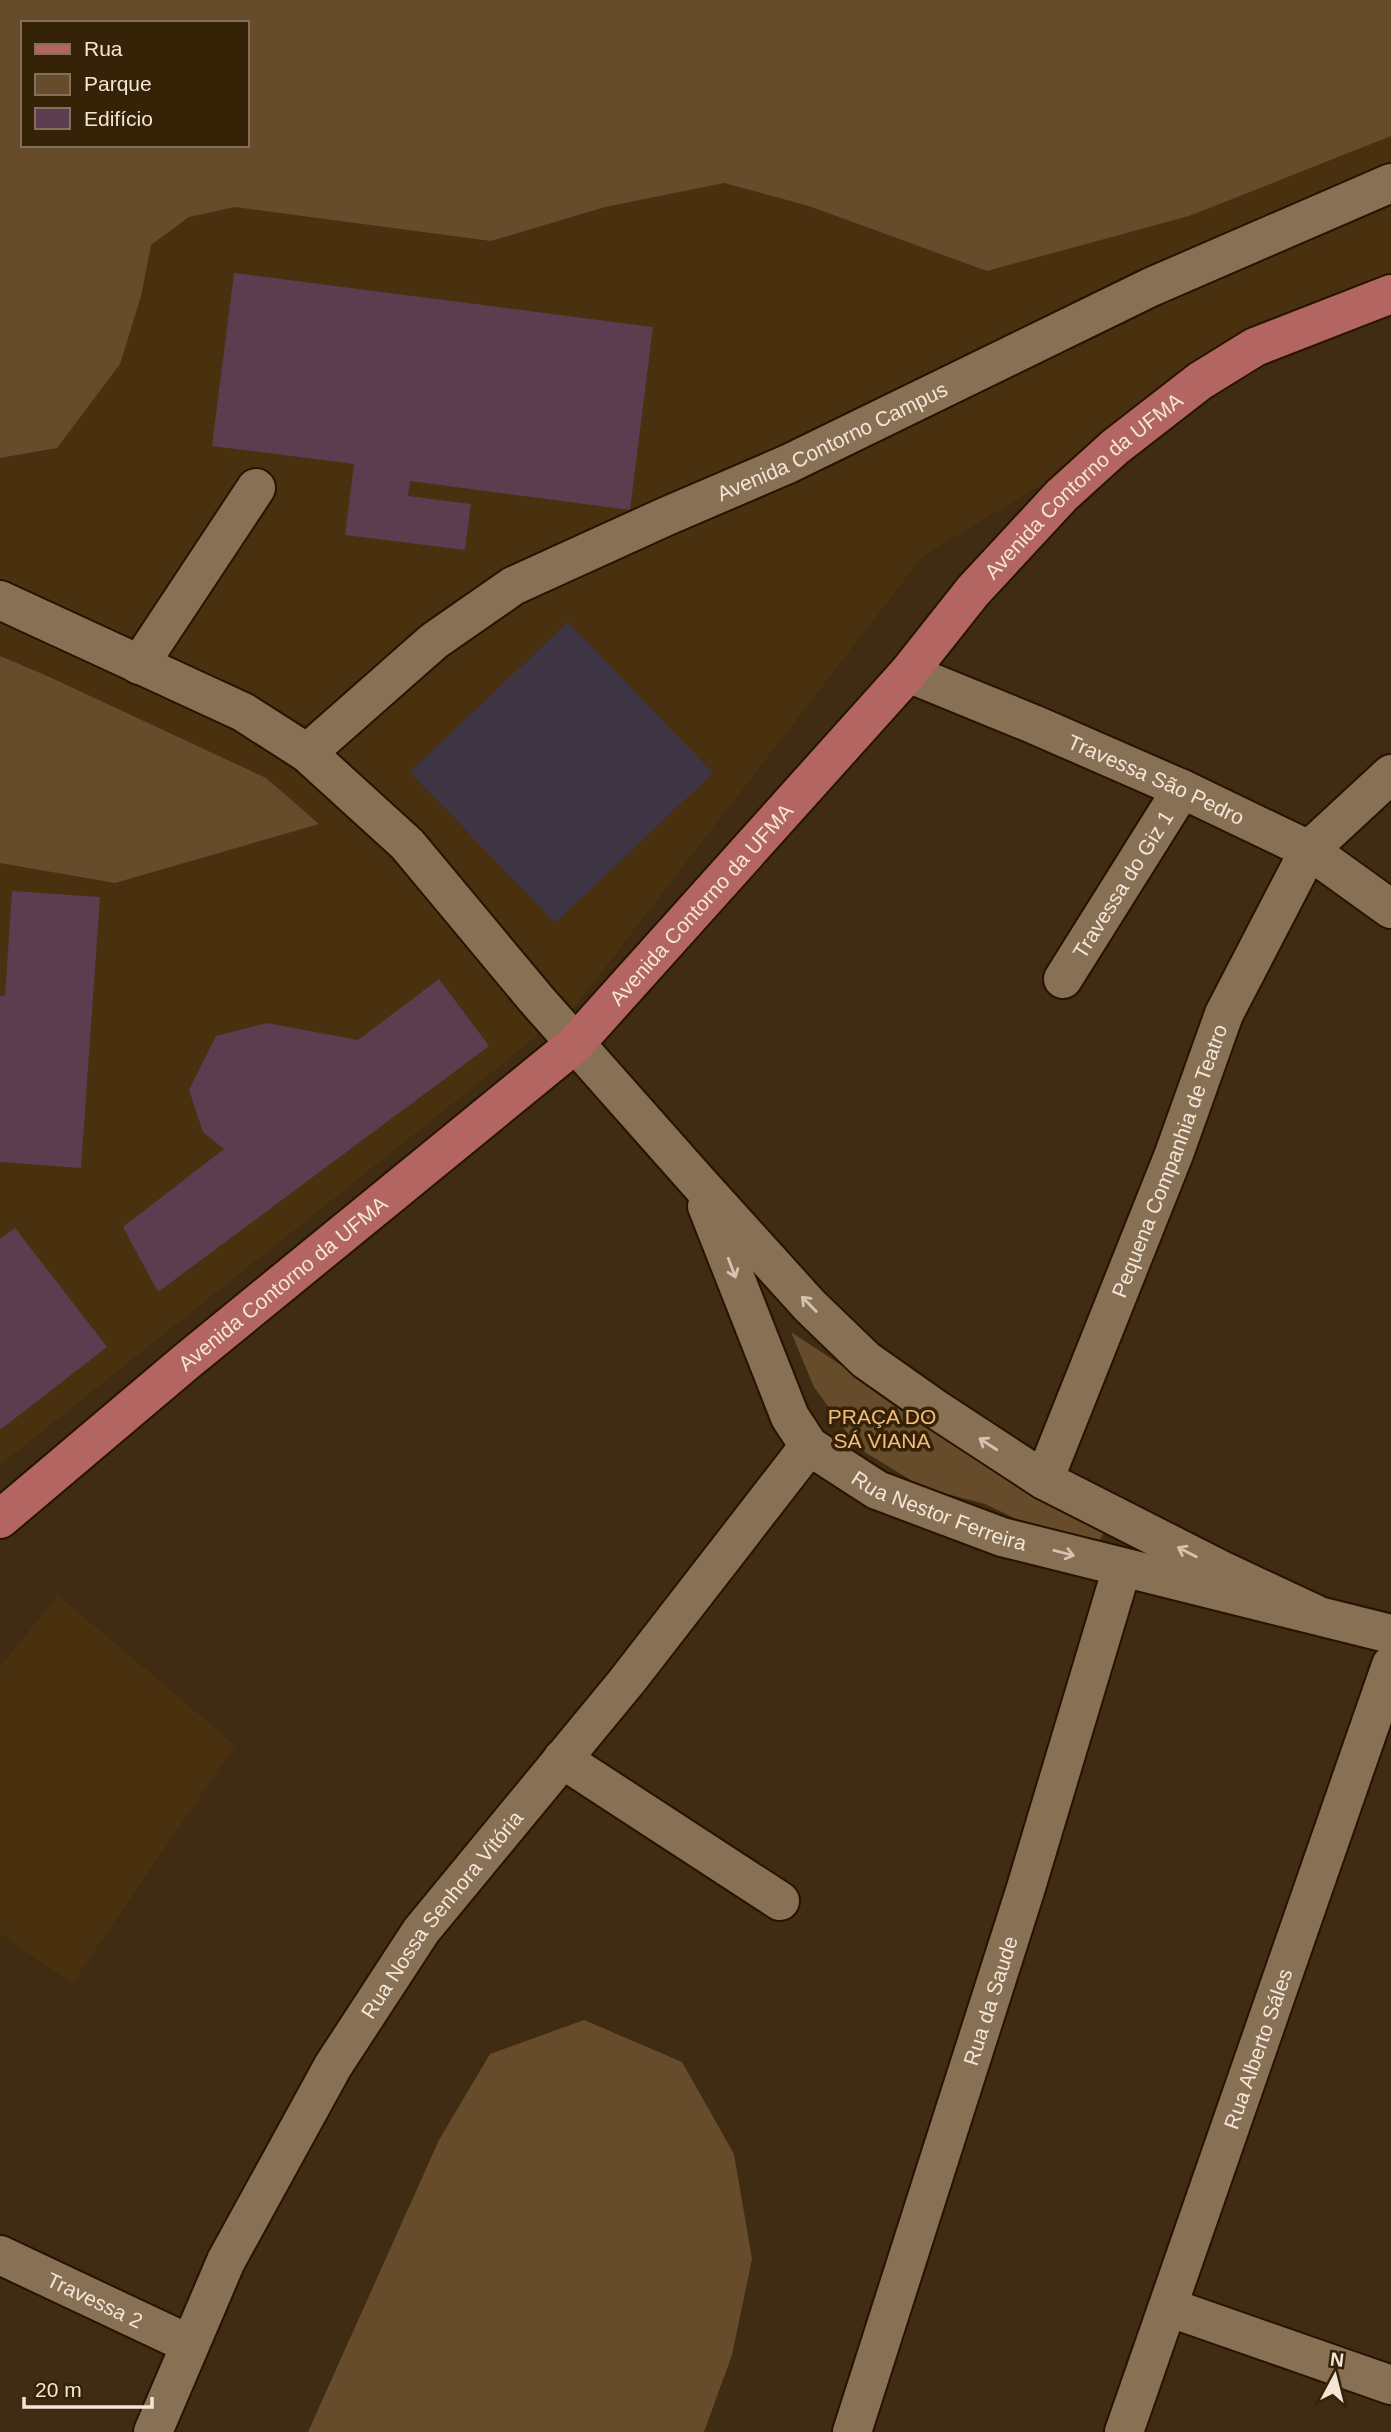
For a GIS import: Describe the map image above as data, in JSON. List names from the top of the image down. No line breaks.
{"streets":{"main road":["Avenida Contorno da UFMA"],"street":["Avenida Contorno Campus","Travessa São Pedro","Travessa do Giz 1","Pequena Companhia de Teatro","Rua Nestor Ferreira","Rua Nossa Senhora Vitória","Rua da Saude","Rua Alberto Sáles","Travessa 2"]},"crossings":[["Avenida Contorno Campus","Rua Nestor Ferreira"],["Avenida Contorno da UFMA","Travessa São Pedro"],["Avenida Contorno da UFMA","Rua Nestor Ferreira"],["Travessa São Pedro","Travessa do Giz 1"],["Travessa São Pedro","Pequena Companhia de Teatro"],["Pequena Companhia de Teatro","Rua Nestor Ferreira"],["Rua Nestor Ferreira","Rua Nossa Senhora Vitória"],["Rua Nestor Ferreira","Rua da Saude"],["Rua Nossa Senhora Vitória","Travessa 2"]],"parks":["PRAÇA DO SÁ VIANA"],"legend":["Rua","Parque","Edifício"],"scale_bar":"20 m","north":"top"}
